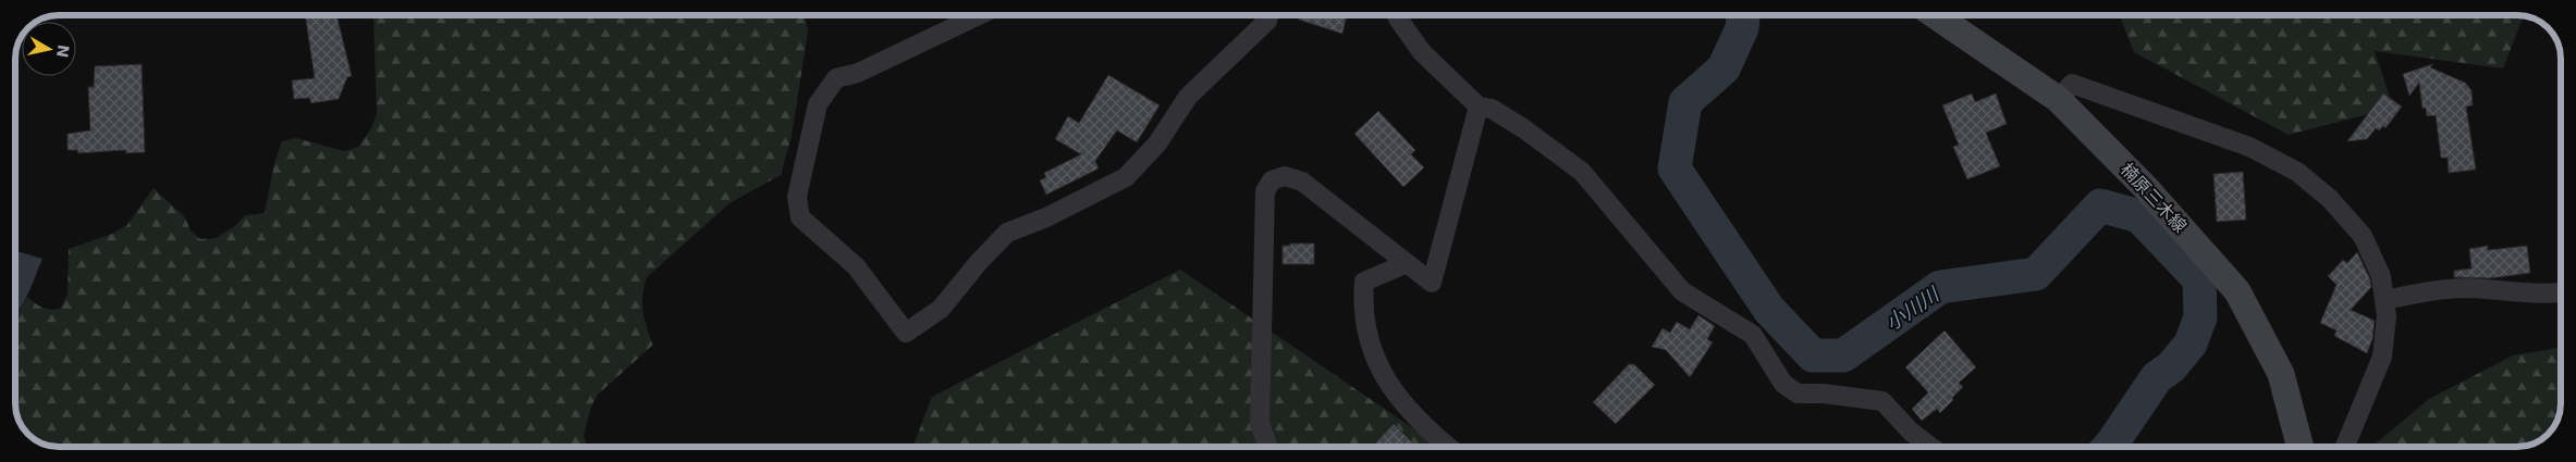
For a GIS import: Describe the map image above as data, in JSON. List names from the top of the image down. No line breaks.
{"streets":{"main road":["楠原三木線"]},"water":["小川川"],"north":"right"}
